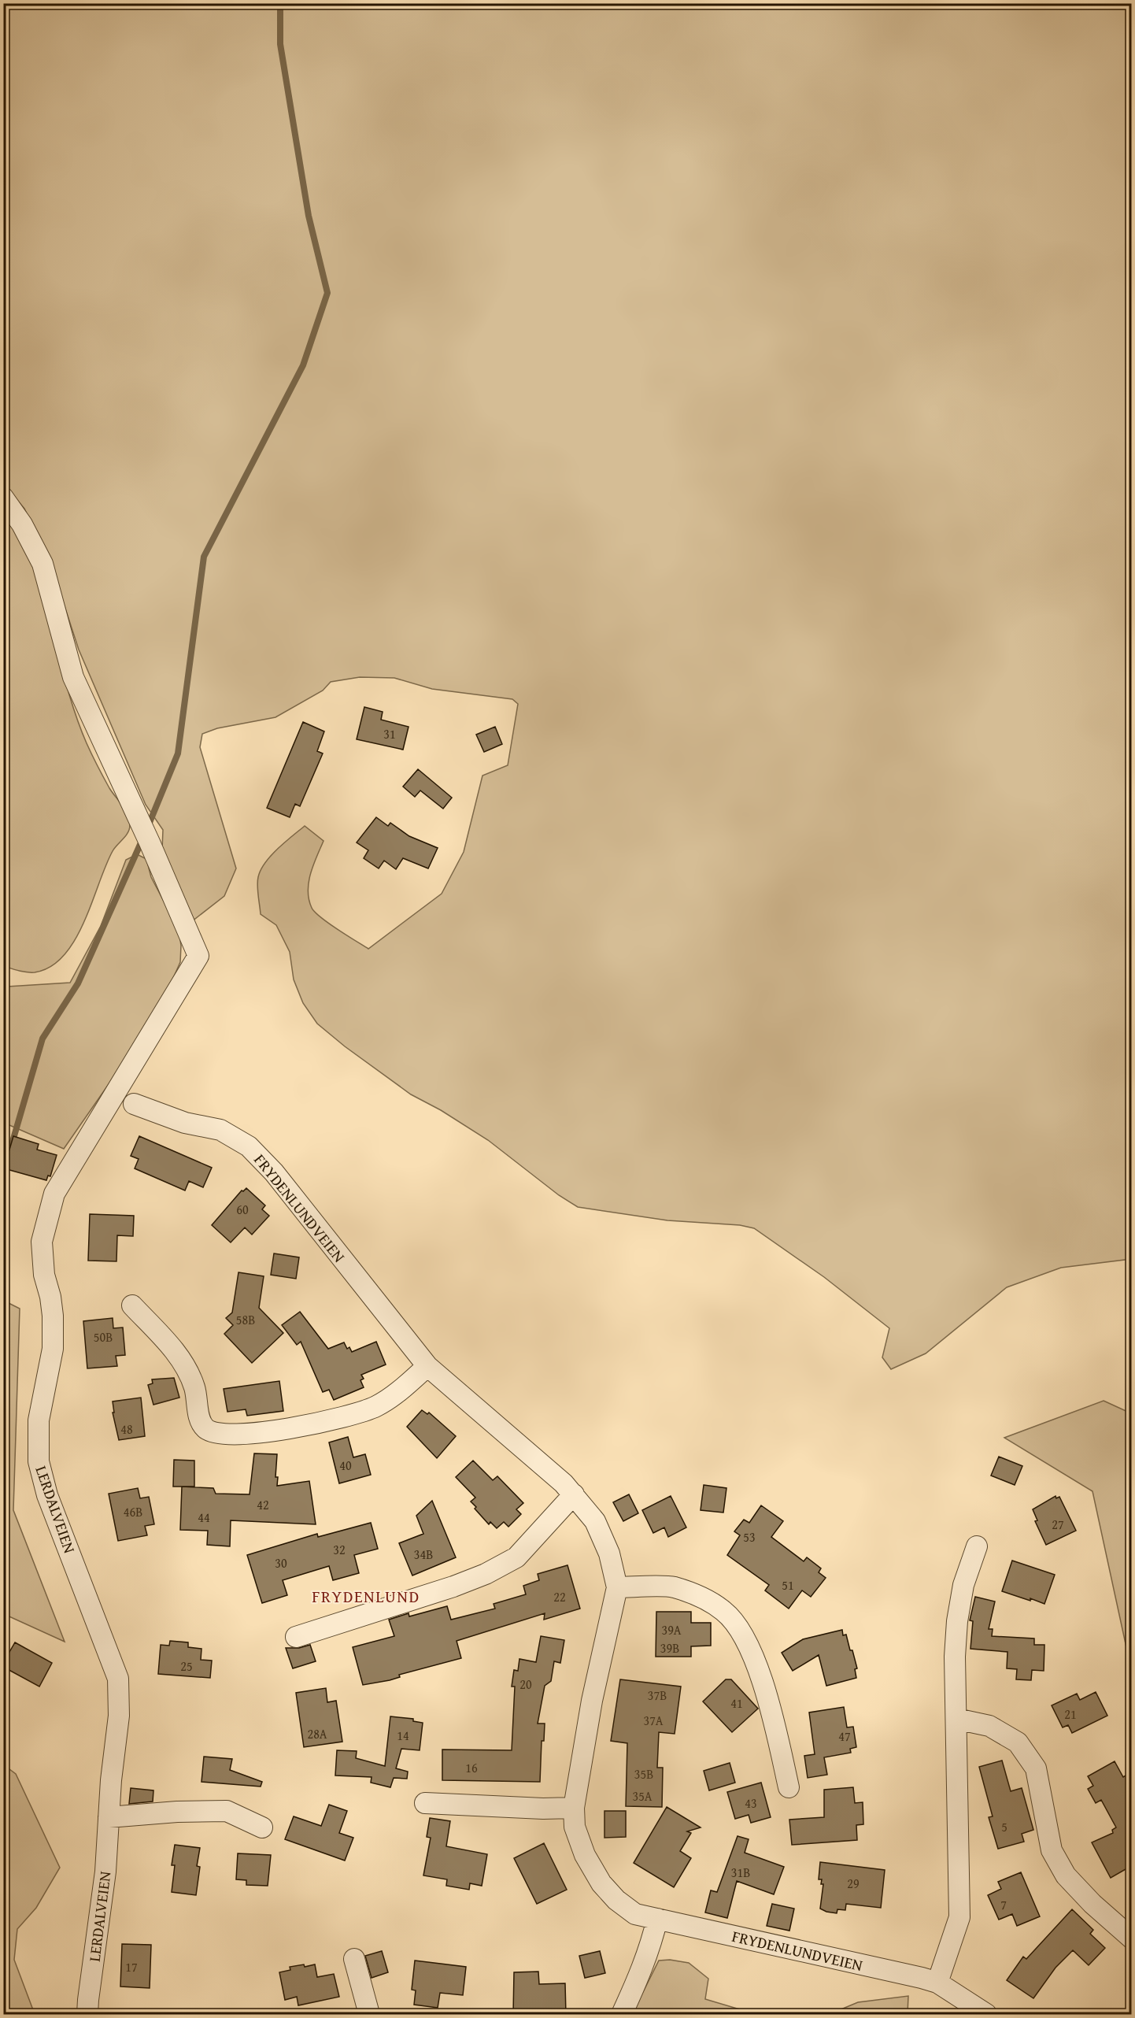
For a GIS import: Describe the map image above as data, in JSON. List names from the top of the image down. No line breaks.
{"streets":{"street":["FRYDENLUNDVEIEN","LERDALVEIEN"]},"districts":["FRYDENLUND"],"house_numbers":["31","60","58B","50B","48","40","42","46B","44","27","53","32","34B","30","51","22","39A","39B","25","20","37B","41","21","37A","28A","14","47","16","35B","35A","43","5","31B","29","7","17"]}
